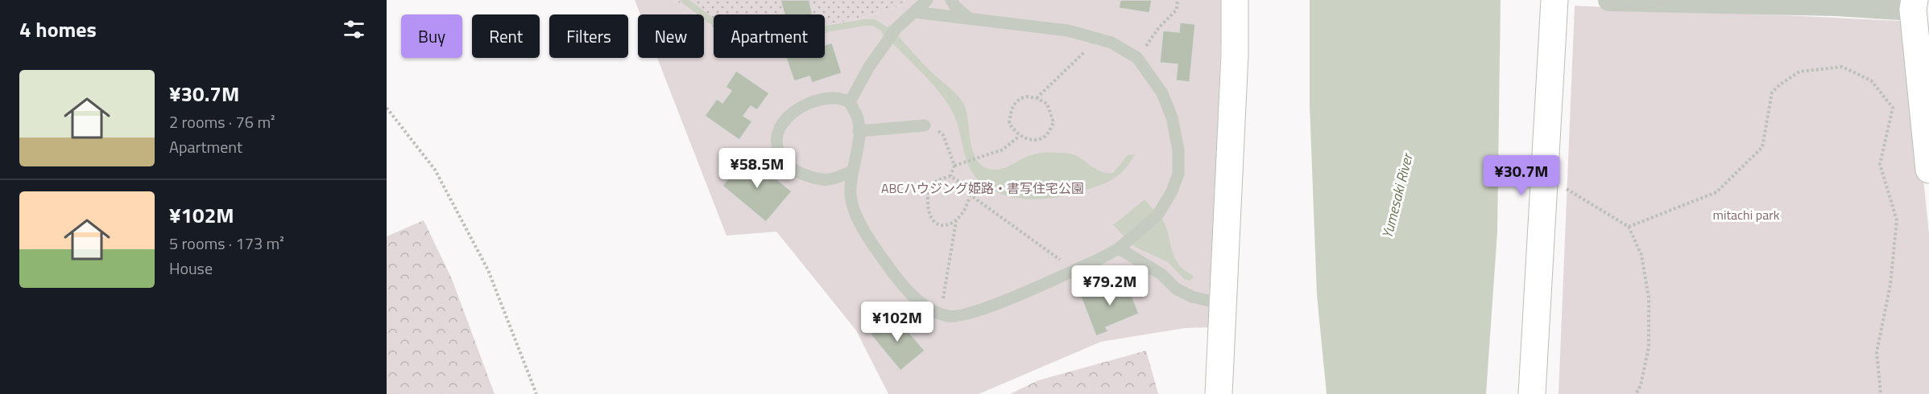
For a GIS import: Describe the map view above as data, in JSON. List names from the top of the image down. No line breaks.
{"water":["Yumesaki River"],"parks":["ABCハウジング姫路・書写住宅公園","mitachi park"],"page":{"heading":"4 homes","chip":["Buy","Rent","Filters","New","Apartment"],"list":[{"name":"¥30.7M","note":"2 rooms · 76 m² · Apartment"},{"name":"¥102M","note":"5 rooms · 173 m² · House"}],"price":["¥58.5M","¥30.7M","¥79.2M","¥102M"]}}
